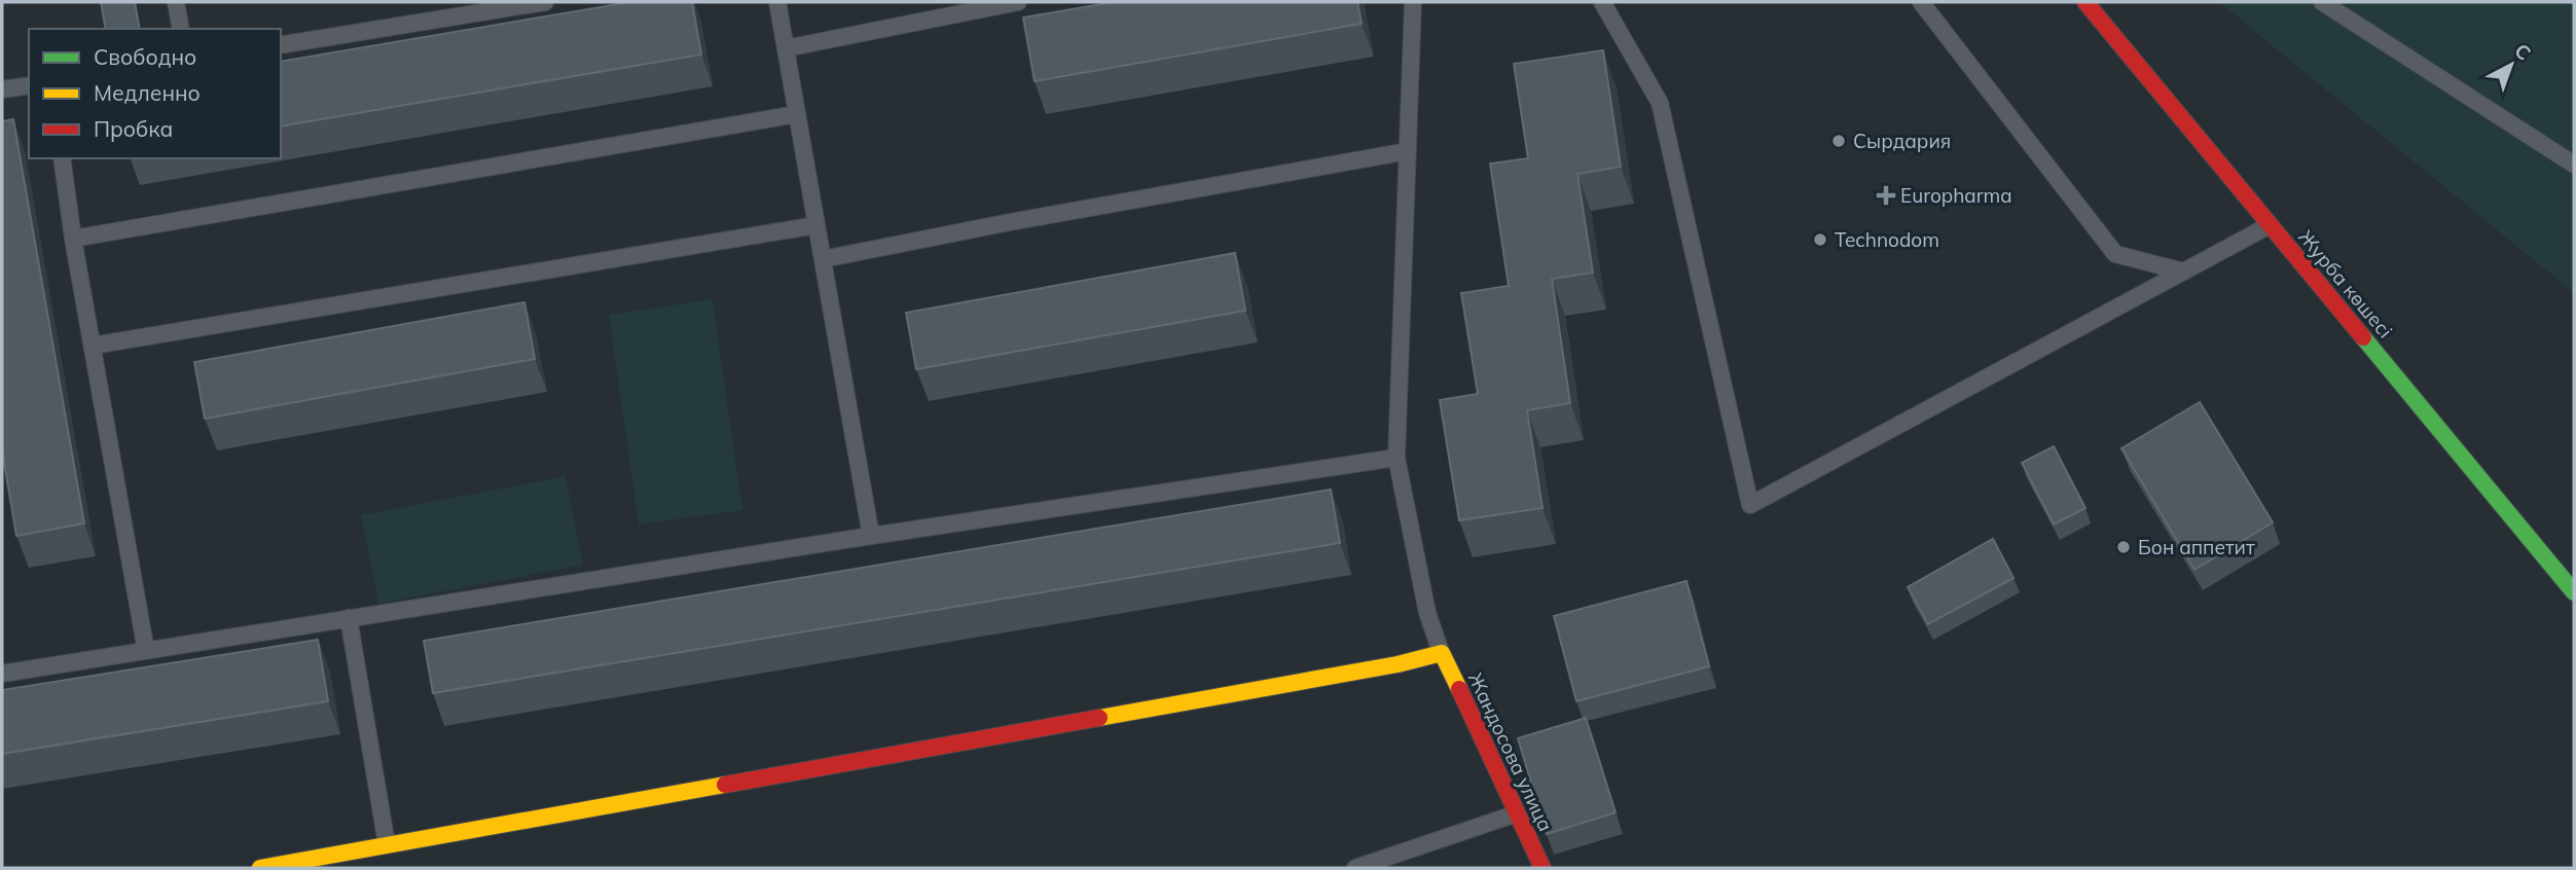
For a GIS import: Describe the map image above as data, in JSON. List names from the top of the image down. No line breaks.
{"streets":{"street":["Журба көшесі","Жандосова улица"]},"places":{"other":["Сырдария","Technodom","Бон аппетит"],"health":["Europharma"]},"legend":["Свободно","Медленно","Пробка"],"north":"top right"}
